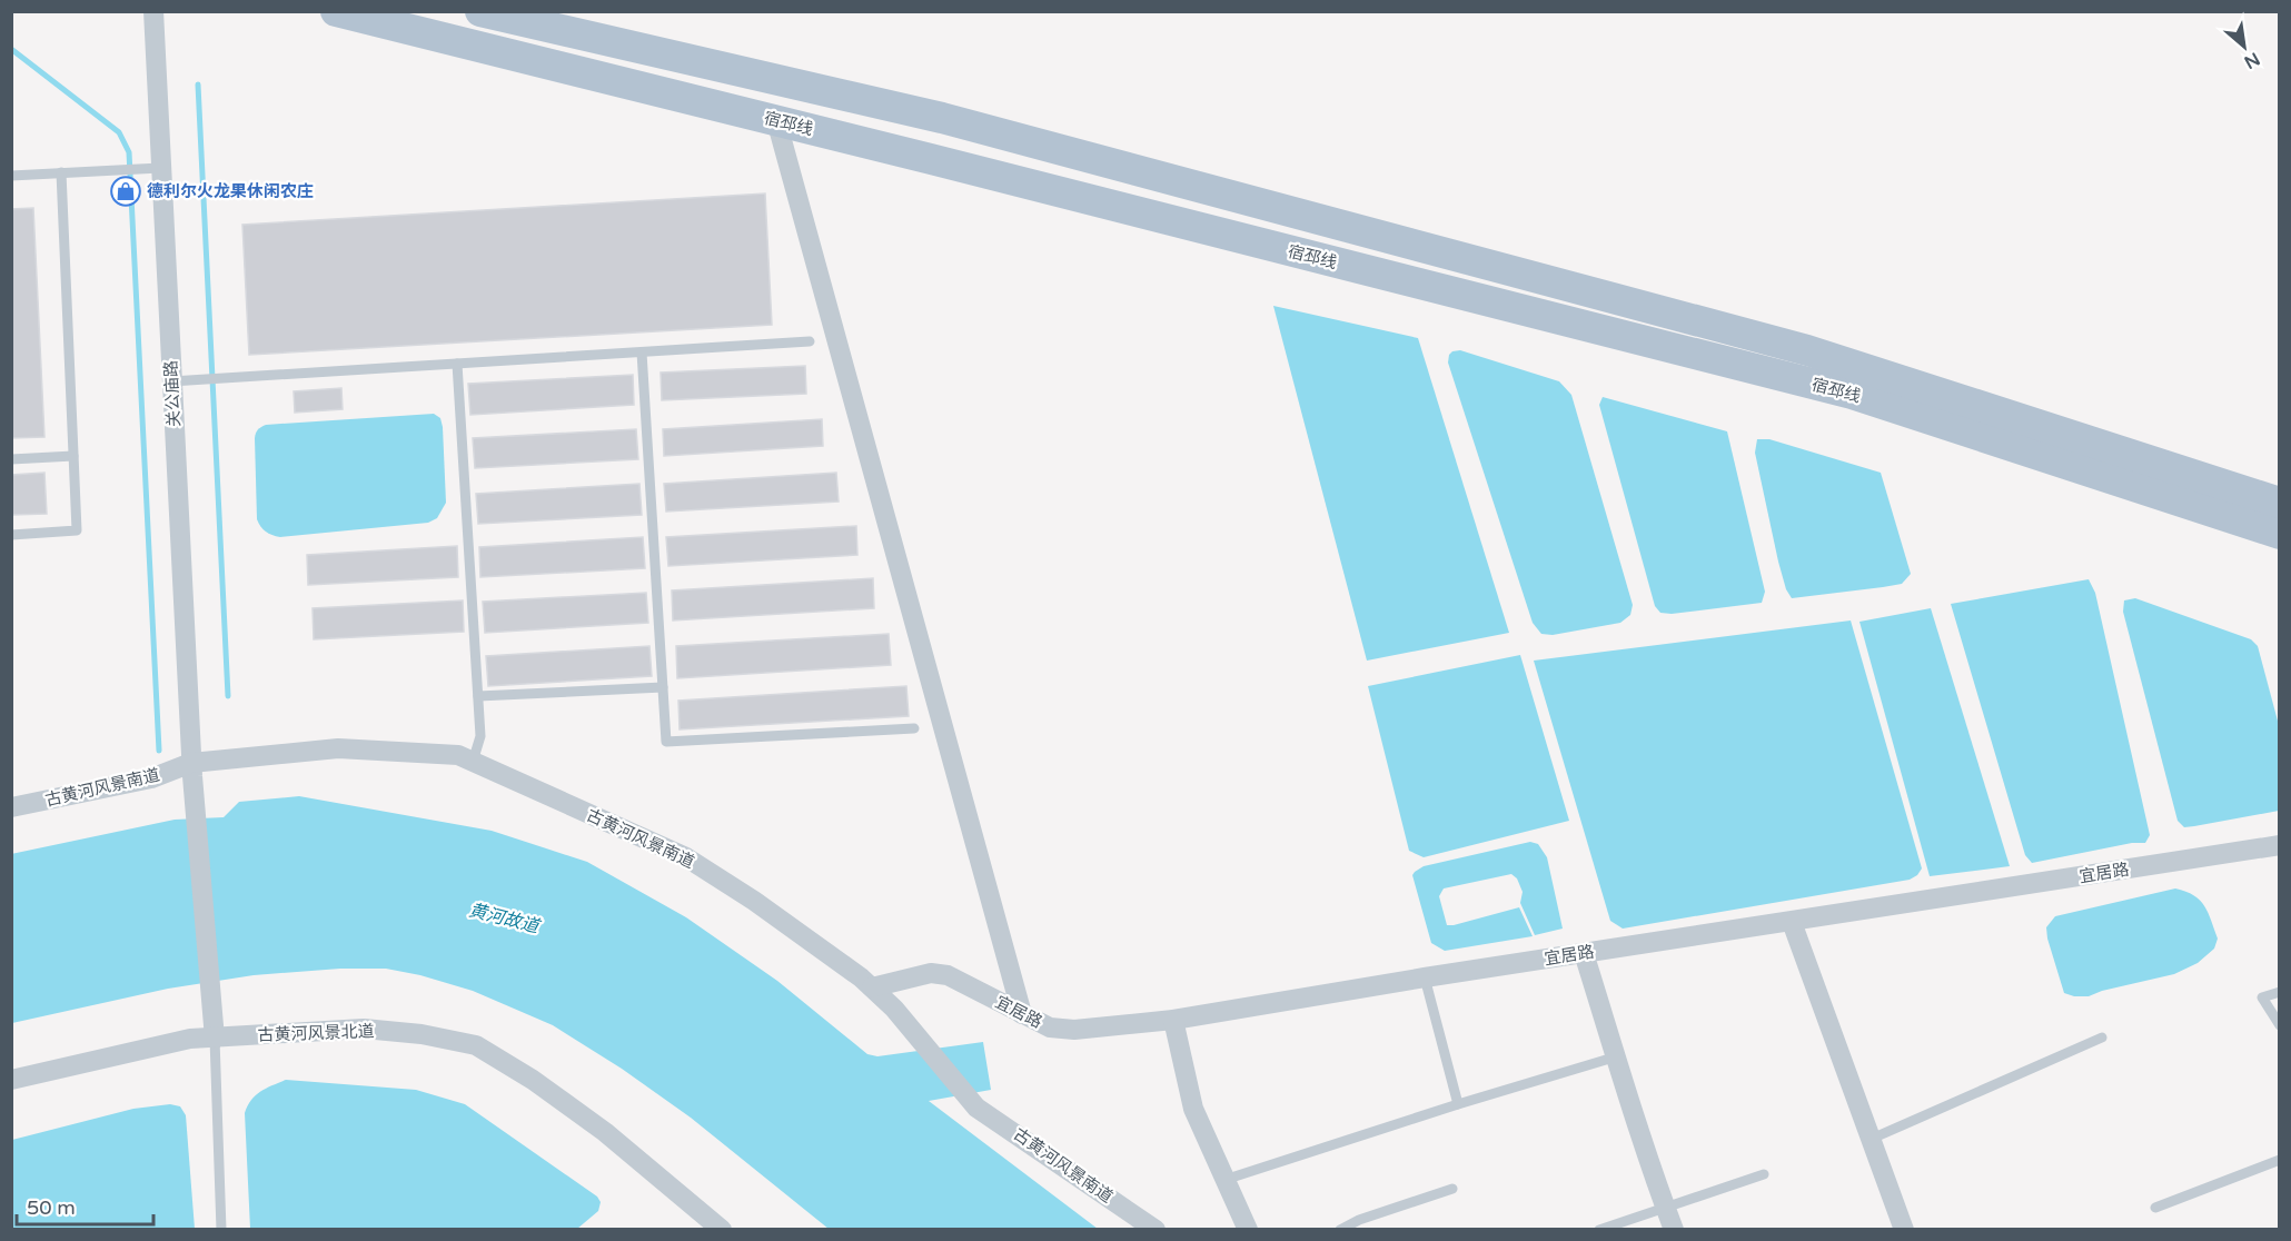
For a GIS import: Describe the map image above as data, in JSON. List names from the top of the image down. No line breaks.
{"streets":{"main road":["宿邳线"],"street":["关公庙路","古黄河风景南道","宜居路","古黄河风景北道"]},"crossings":[["关公庙路","古黄河风景南道"],["关公庙路","古黄河风景北道"],["古黄河风景南道","宜居路"]],"water":["黄河故道"],"places":{"shop":["德利尔火龙果休闲农庄"]},"scale_bar":"50 m","north":"bottom right"}
